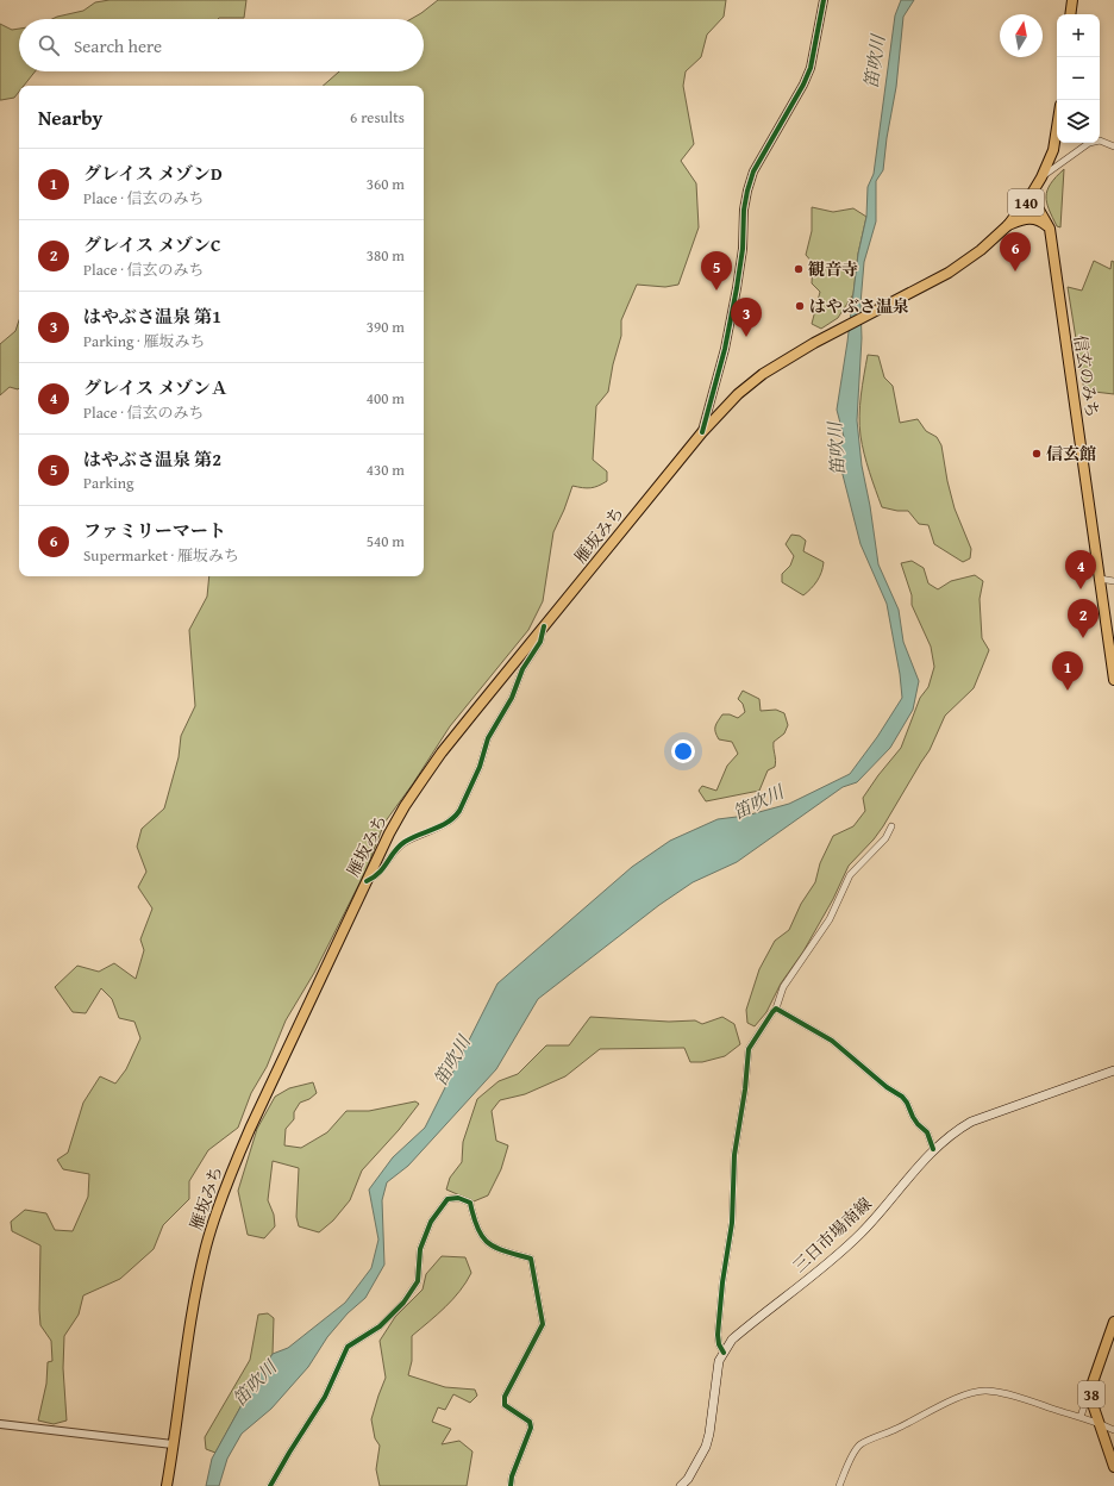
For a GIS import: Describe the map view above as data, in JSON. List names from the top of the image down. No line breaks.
{"streets":{"main road":["140","信玄のみち","雁坂みち","三日市場南線","38"]},"crossings":[["140","信玄のみち"],["140","雁坂みち"]],"water":["笛吹川"],"places":["観音寺","はやぶさ温泉","信玄館"],"north":"top","page":{"map_buttons":["+","−"],"search":"Search here","heading":["Nearby","6 results"],"list":[{"mark":"1","name":"グレイス メゾンD","note":"Place · 信玄のみち","value":"360 m"},{"mark":"2","name":"グレイス メゾンC","note":"Place · 信玄のみち","value":"380 m"},{"mark":"3","name":"はやぶさ温泉 第1","note":"Parking · 雁坂みち","value":"390 m"},{"mark":"4","name":"グレイス メゾンＡ","note":"Place · 信玄のみち","value":"400 m"},{"mark":"5","name":"はやぶさ温泉 第2","note":"Parking","value":"430 m"},{"mark":"6","name":"ファミリーマート","note":"Supermarket · 雁坂みち","value":"540 m"}],"pins":["6","5","3","4","2","1"]}}
